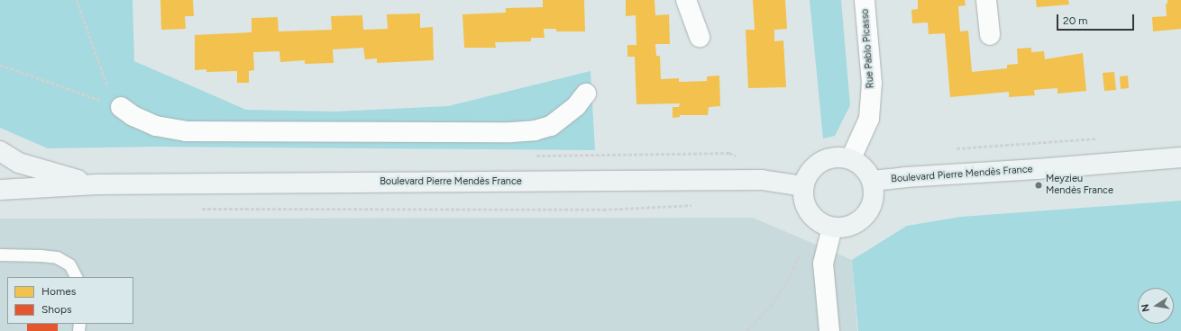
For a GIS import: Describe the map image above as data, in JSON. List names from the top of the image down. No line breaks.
{"streets":{"street":["Rue Pablo Picasso","Boulevard Pierre Mendès France"]},"crossings":[["Rue Pablo Picasso","Boulevard Pierre Mendès France"]],"places":["Meyzieu Mendès France"],"legend":["Homes","Shops"],"scale_bar":"20 m","north":"left"}
